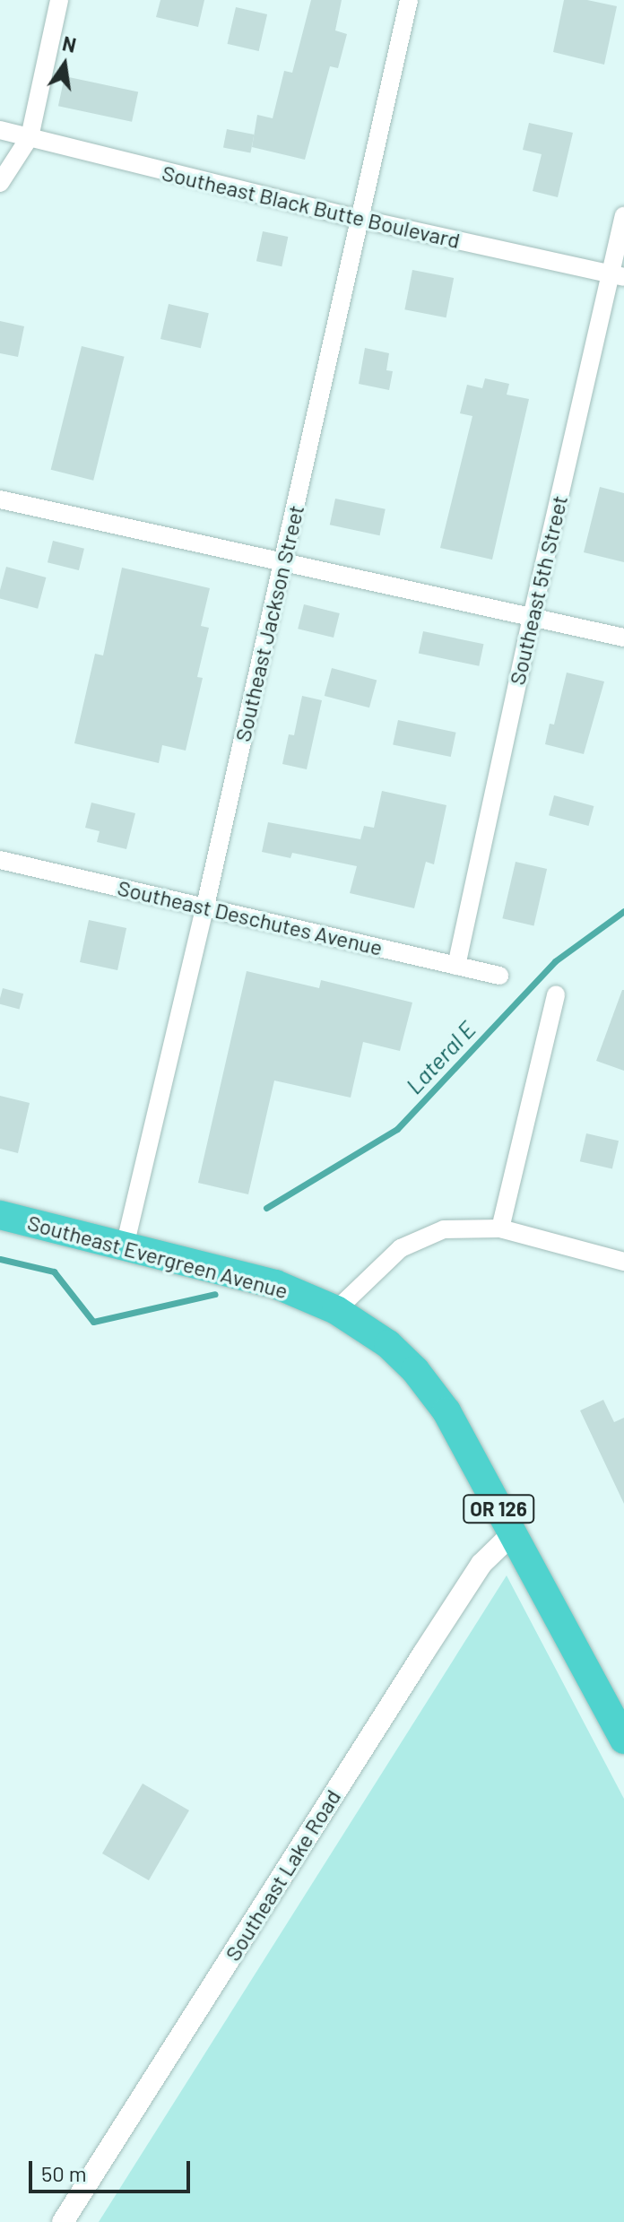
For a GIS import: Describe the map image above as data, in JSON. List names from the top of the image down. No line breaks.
{"streets":{"highway":["Southeast Evergreen Avenue","OR 126"],"street":["Southeast Black Butte Boulevard","Southeast 5th Street","Southeast Jackson Street","Southeast Deschutes Avenue","Southeast Lake Road"]},"crossings":[["Southeast Black Butte Boulevard","Southeast 5th Street"],["Southeast Black Butte Boulevard","Southeast Jackson Street"],["Southeast 5th Street","Southeast Deschutes Avenue"],["Southeast Jackson Street","Southeast Deschutes Avenue"],["Southeast Jackson Street","Southeast Evergreen Avenue"],["Southeast Evergreen Avenue","OR 126"],["OR 126","Southeast Lake Road"]],"water":["Lateral E"],"scale_bar":"50 m","north":"top"}
